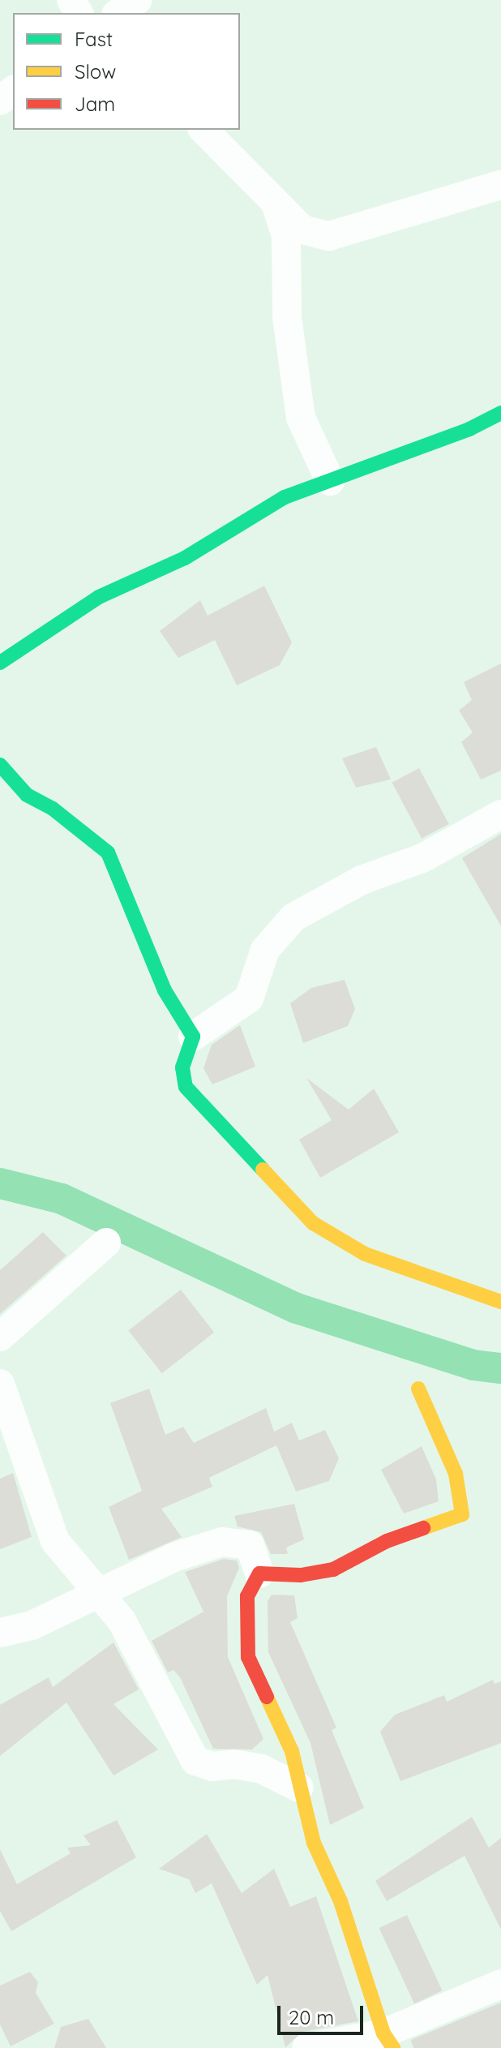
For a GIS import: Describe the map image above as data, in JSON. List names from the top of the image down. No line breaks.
{"legend":["Fast","Slow","Jam"],"scale_bar":"20 m"}
